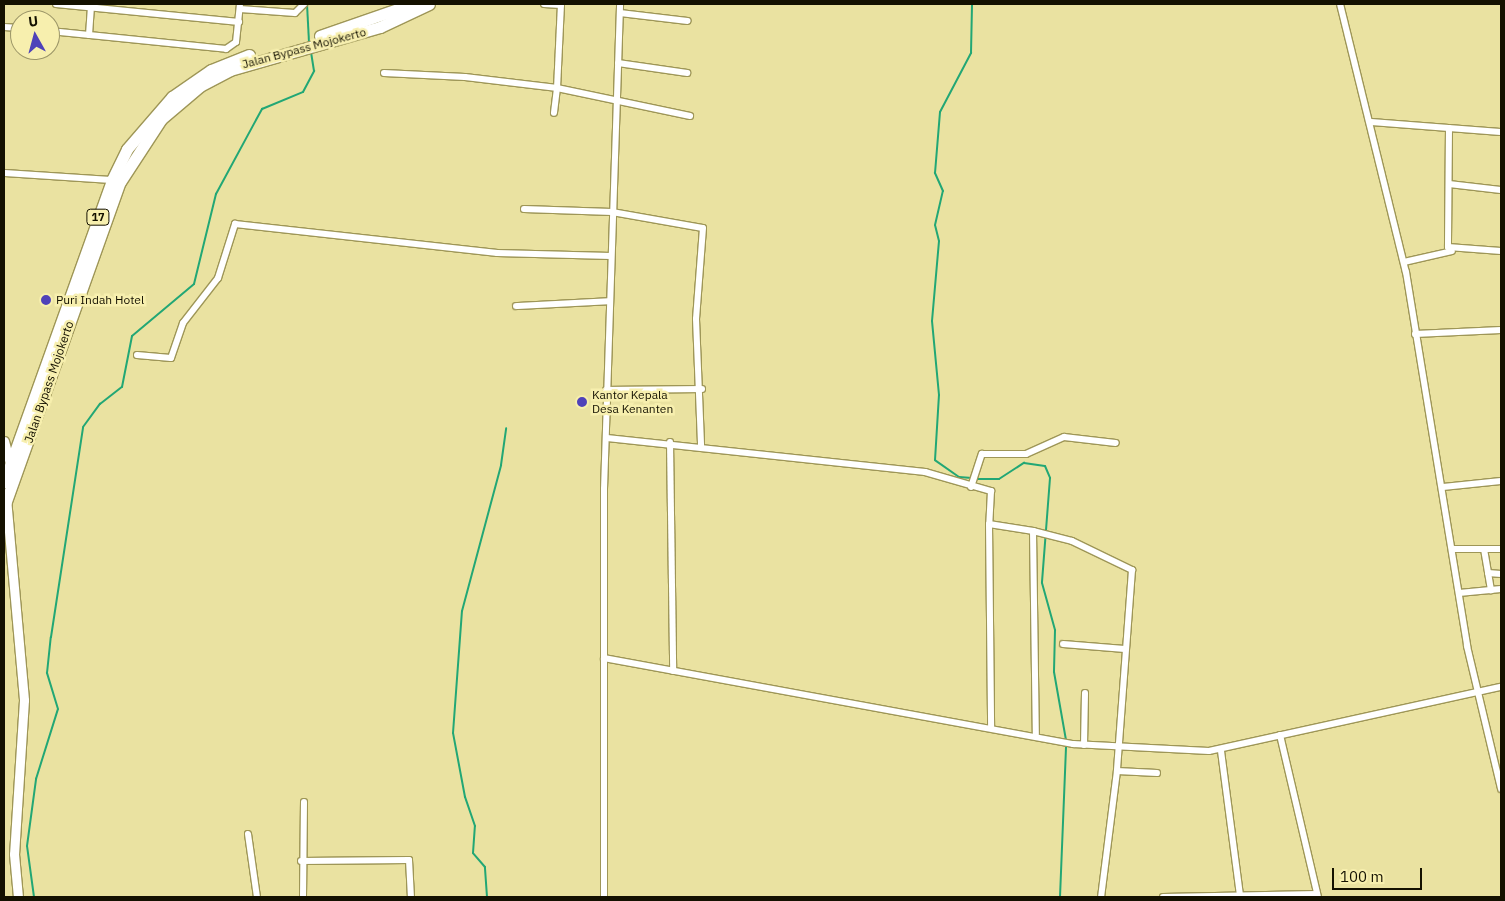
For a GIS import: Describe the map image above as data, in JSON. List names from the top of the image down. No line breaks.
{"streets":{"highway":["Jalan Bypass Mojokerto","17"]},"places":["Puri Indah Hotel","Kantor Kepala Desa Kenanten"],"scale_bar":"100 m","north":"top"}
